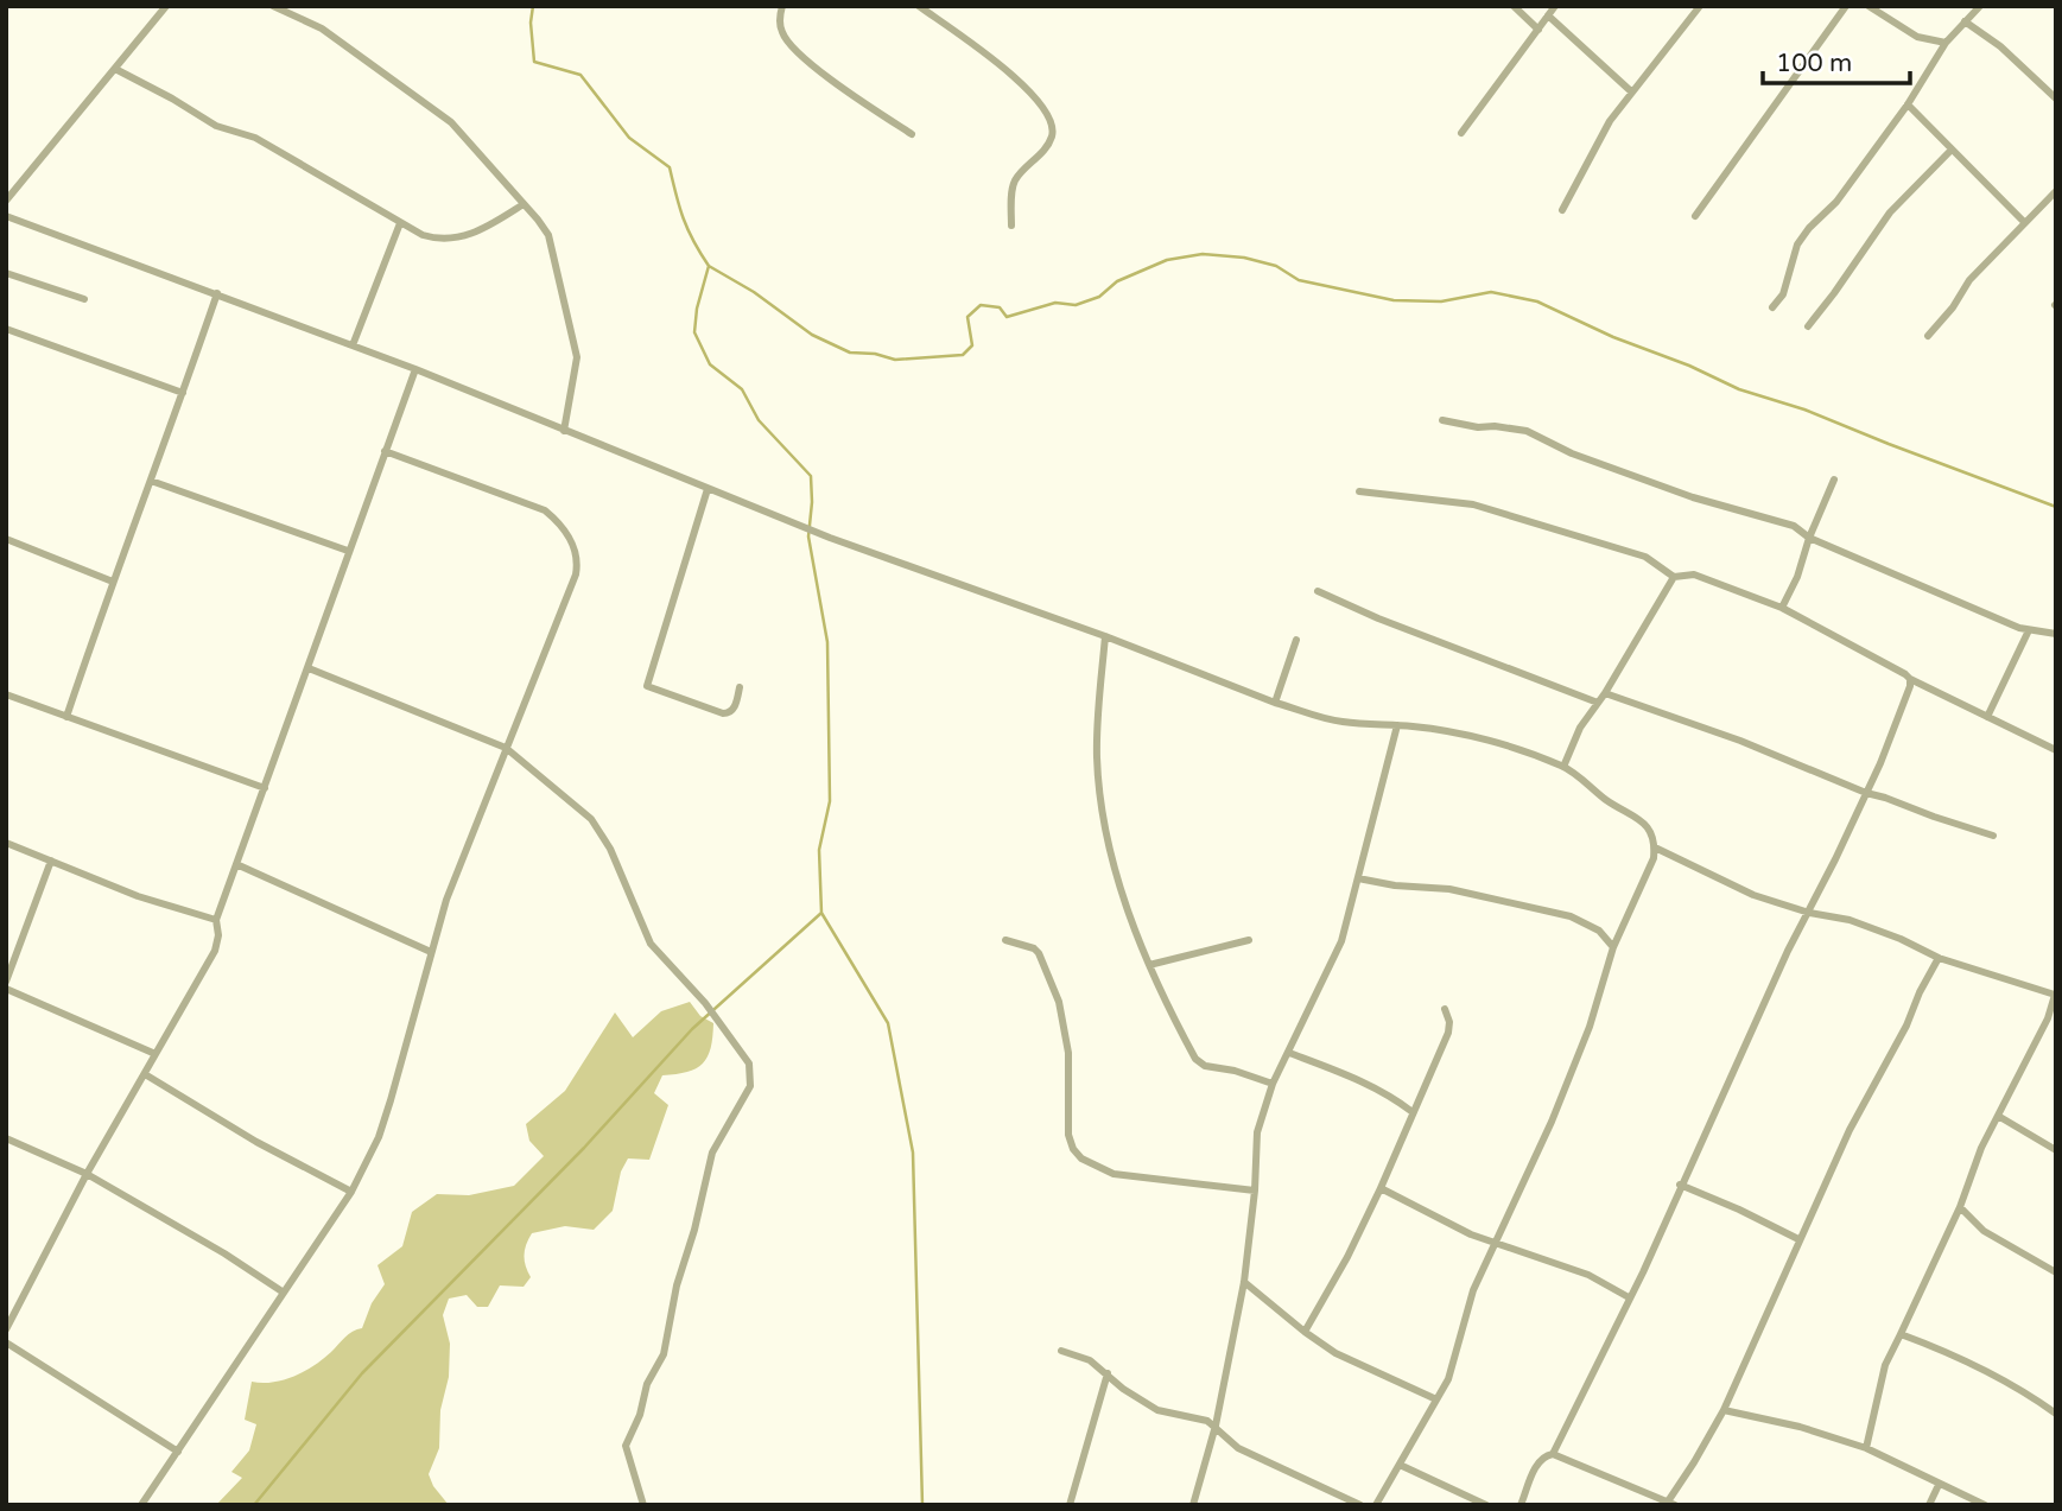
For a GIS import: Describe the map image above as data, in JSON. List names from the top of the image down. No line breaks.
{"scale_bar":"100 m"}
